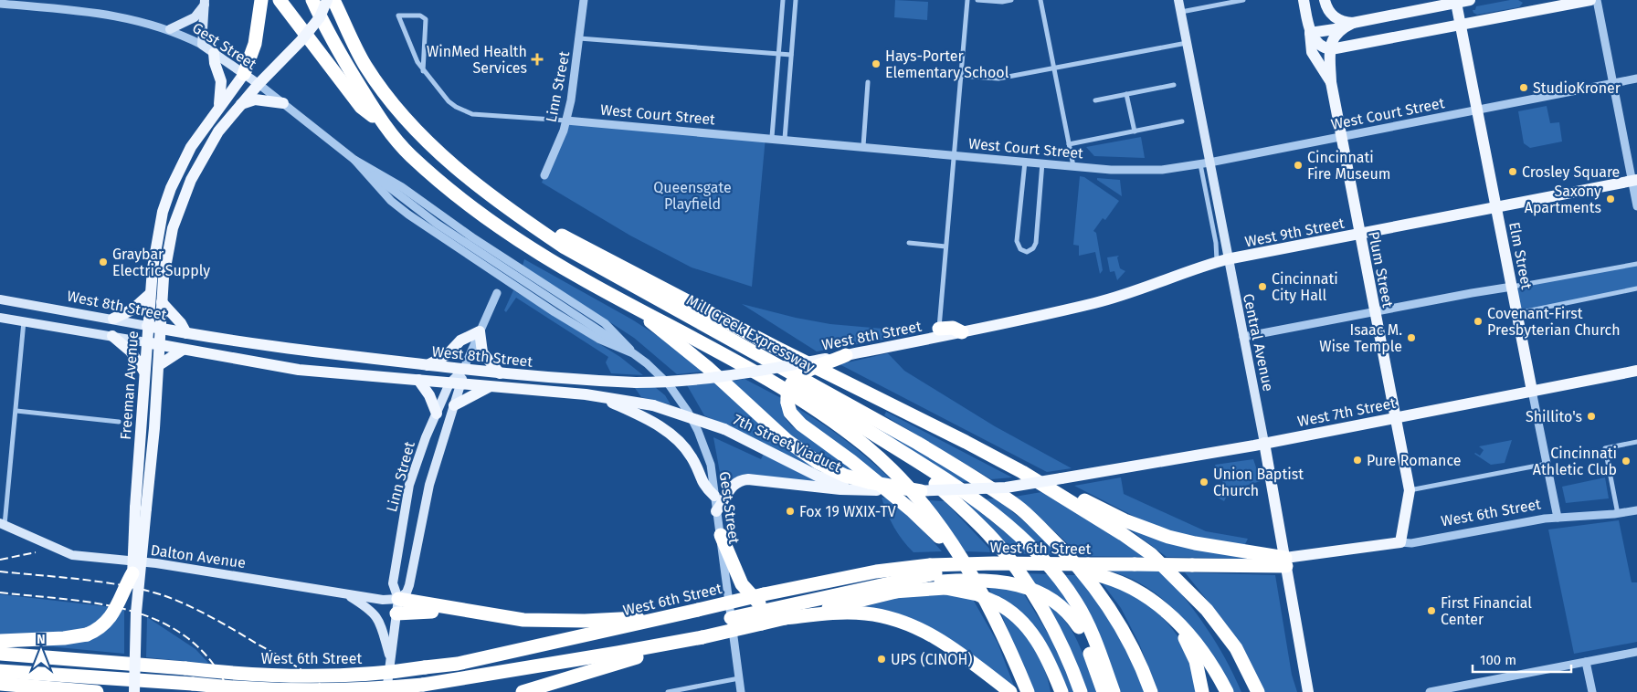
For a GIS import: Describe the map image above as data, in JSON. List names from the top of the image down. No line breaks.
{"streets":{"highway":["Mill Creek Expressway","West 6th Street"],"main road":["Gest Street","Linn Street","West 9th Street","Elm Street","Plum Street","West 8th Street","Central Avenue","Freeman Avenue","West 7th Street","7th Street Viaduct","Dalton Avenue"],"street":["West Court Street"]},"crossings":[["Gest Street","Freeman Avenue"],["Linn Street","West Court Street"],["Linn Street","West 8th Street"],["Linn Street","Dalton Avenue"],["West Court Street","Elm Street"],["West Court Street","Plum Street"],["West Court Street","Central Avenue"],["West 9th Street","Elm Street"],["West 9th Street","Plum Street"],["West 9th Street","West 8th Street"],["West 9th Street","Central Avenue"],["Elm Street","West 7th Street"],["Elm Street","West 6th Street"],["Plum Street","West 7th Street"],["Plum Street","West 6th Street"],["West 8th Street","Freeman Avenue"],["West 8th Street","7th Street Viaduct"],["Central Avenue","West 7th Street"],["Central Avenue","West 6th Street"]],"parks":["Queensgate Playfield"],"places":{"health":["WinMed Health Services"],"other":["Hays-Porter Elementary School","StudioKroner","Cincinnati Fire Museum","Crosley Square","Saxony Apartments","Graybar Electric Supply","Cincinnati City Hall","Covenant-First Presbyterian Church","Isaac M. Wise Temple","Shillito's","Pure Romance","Cincinnati Athletic Club","Union Baptist Church","Fox 19 WXIX-TV","First Financial Center","UPS (CINOH)"]},"scale_bar":"100 m","north":"top"}
